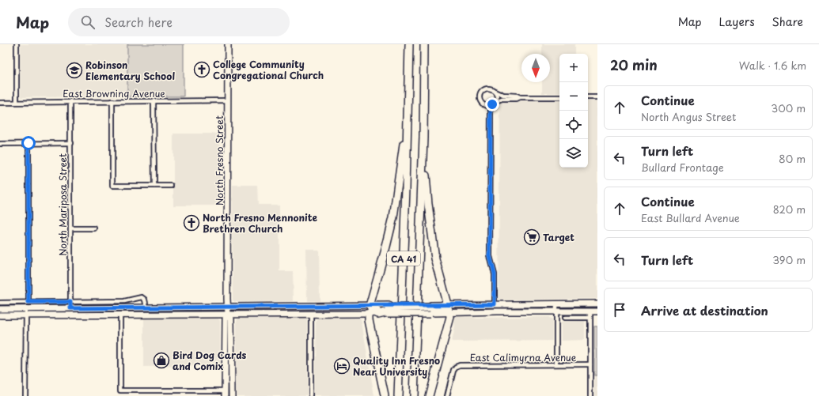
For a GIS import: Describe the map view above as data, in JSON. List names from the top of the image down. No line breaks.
{"streets":{"highway":["CA 41"],"main road":["North Fresno Street"],"street":["East Browning Avenue","North Mariposa Street","East Calimyrna Avenue"]},"crossings":[["East Browning Avenue","North Fresno Street"],["East Browning Avenue","North Mariposa Street"]],"places":{"church":["College Community Congregational Church","North Fresno Mennonite Brethren Church"],"school or university":["Robinson Elementary School"],"supermarket":["Target"],"shop":["Bird Dog Cards and Comix"],"hotel":["Quality Inn Fresno Near University"]},"north":"bottom","page":{"header":"Map","search":"Search here","nav":["Map","Layers","Share"],"heading":["20 min","Walk · 1.6 km"],"map_buttons":["+","−"],"list":[["Continue","North Angus Street","300 m"],["Turn left","Bullard Frontage","80 m"],["Continue","East Bullard Avenue","820 m"],["Turn left","390 m"],"Arrive at destination"]}}
